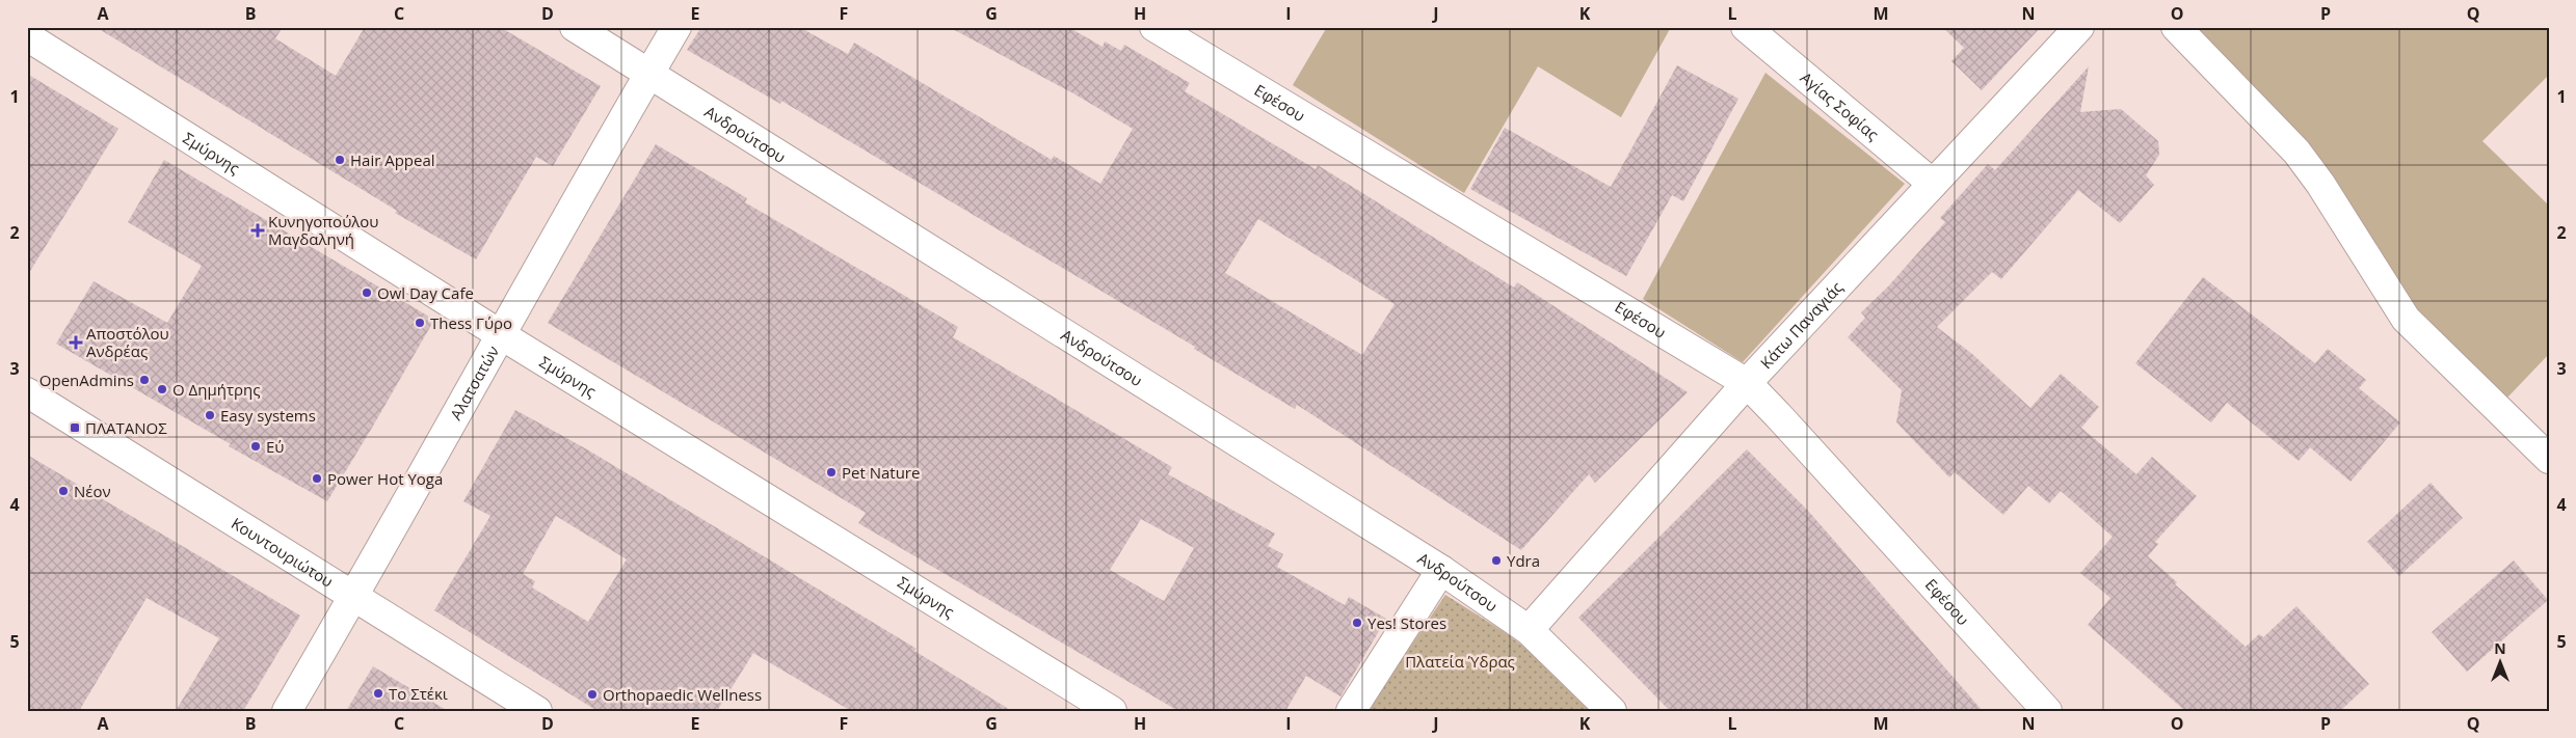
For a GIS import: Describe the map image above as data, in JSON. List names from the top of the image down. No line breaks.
{"streets":{"street":["Εφέσου","Αγίας Σοφίας","Ανδρούτσου","Σμύρνης","Κάτω Παναγιάς","Αλατσατών","Κουντουριώτου"]},"crossings":[["Εφέσου","Κάτω Παναγιάς"],["Αγίας Σοφίας","Κάτω Παναγιάς"],["Ανδρούτσου","Κάτω Παναγιάς"],["Ανδρούτσου","Αλατσατών"],["Σμύρνης","Αλατσατών"],["Αλατσατών","Κουντουριώτου"]],"parks":["Πλατεία Ύδρας"],"places":{"other":["Hair Appeal","Owl Day Cafe","Thess Γύρο","OpenAdmins","Ο Δημήτρης","Easy systems","Εύ","Pet Nature","Power Hot Yoga","Νέον","Ydra","Yes! Stores","Το Στέκι","Orthopaedic Wellness"],"health":["Κυνηγοπούλου Μαγδαληνή","Αποστόλου Ανδρέας"],"transit":["ΠΛΑΤΑΝΟΣ"]},"north":"top","grid":{"columns":["A","B","C","D","E","F","G","H","I","J","K","L","M","N","O","P","Q"],"rows":["1","2","3","4","5"]}}
